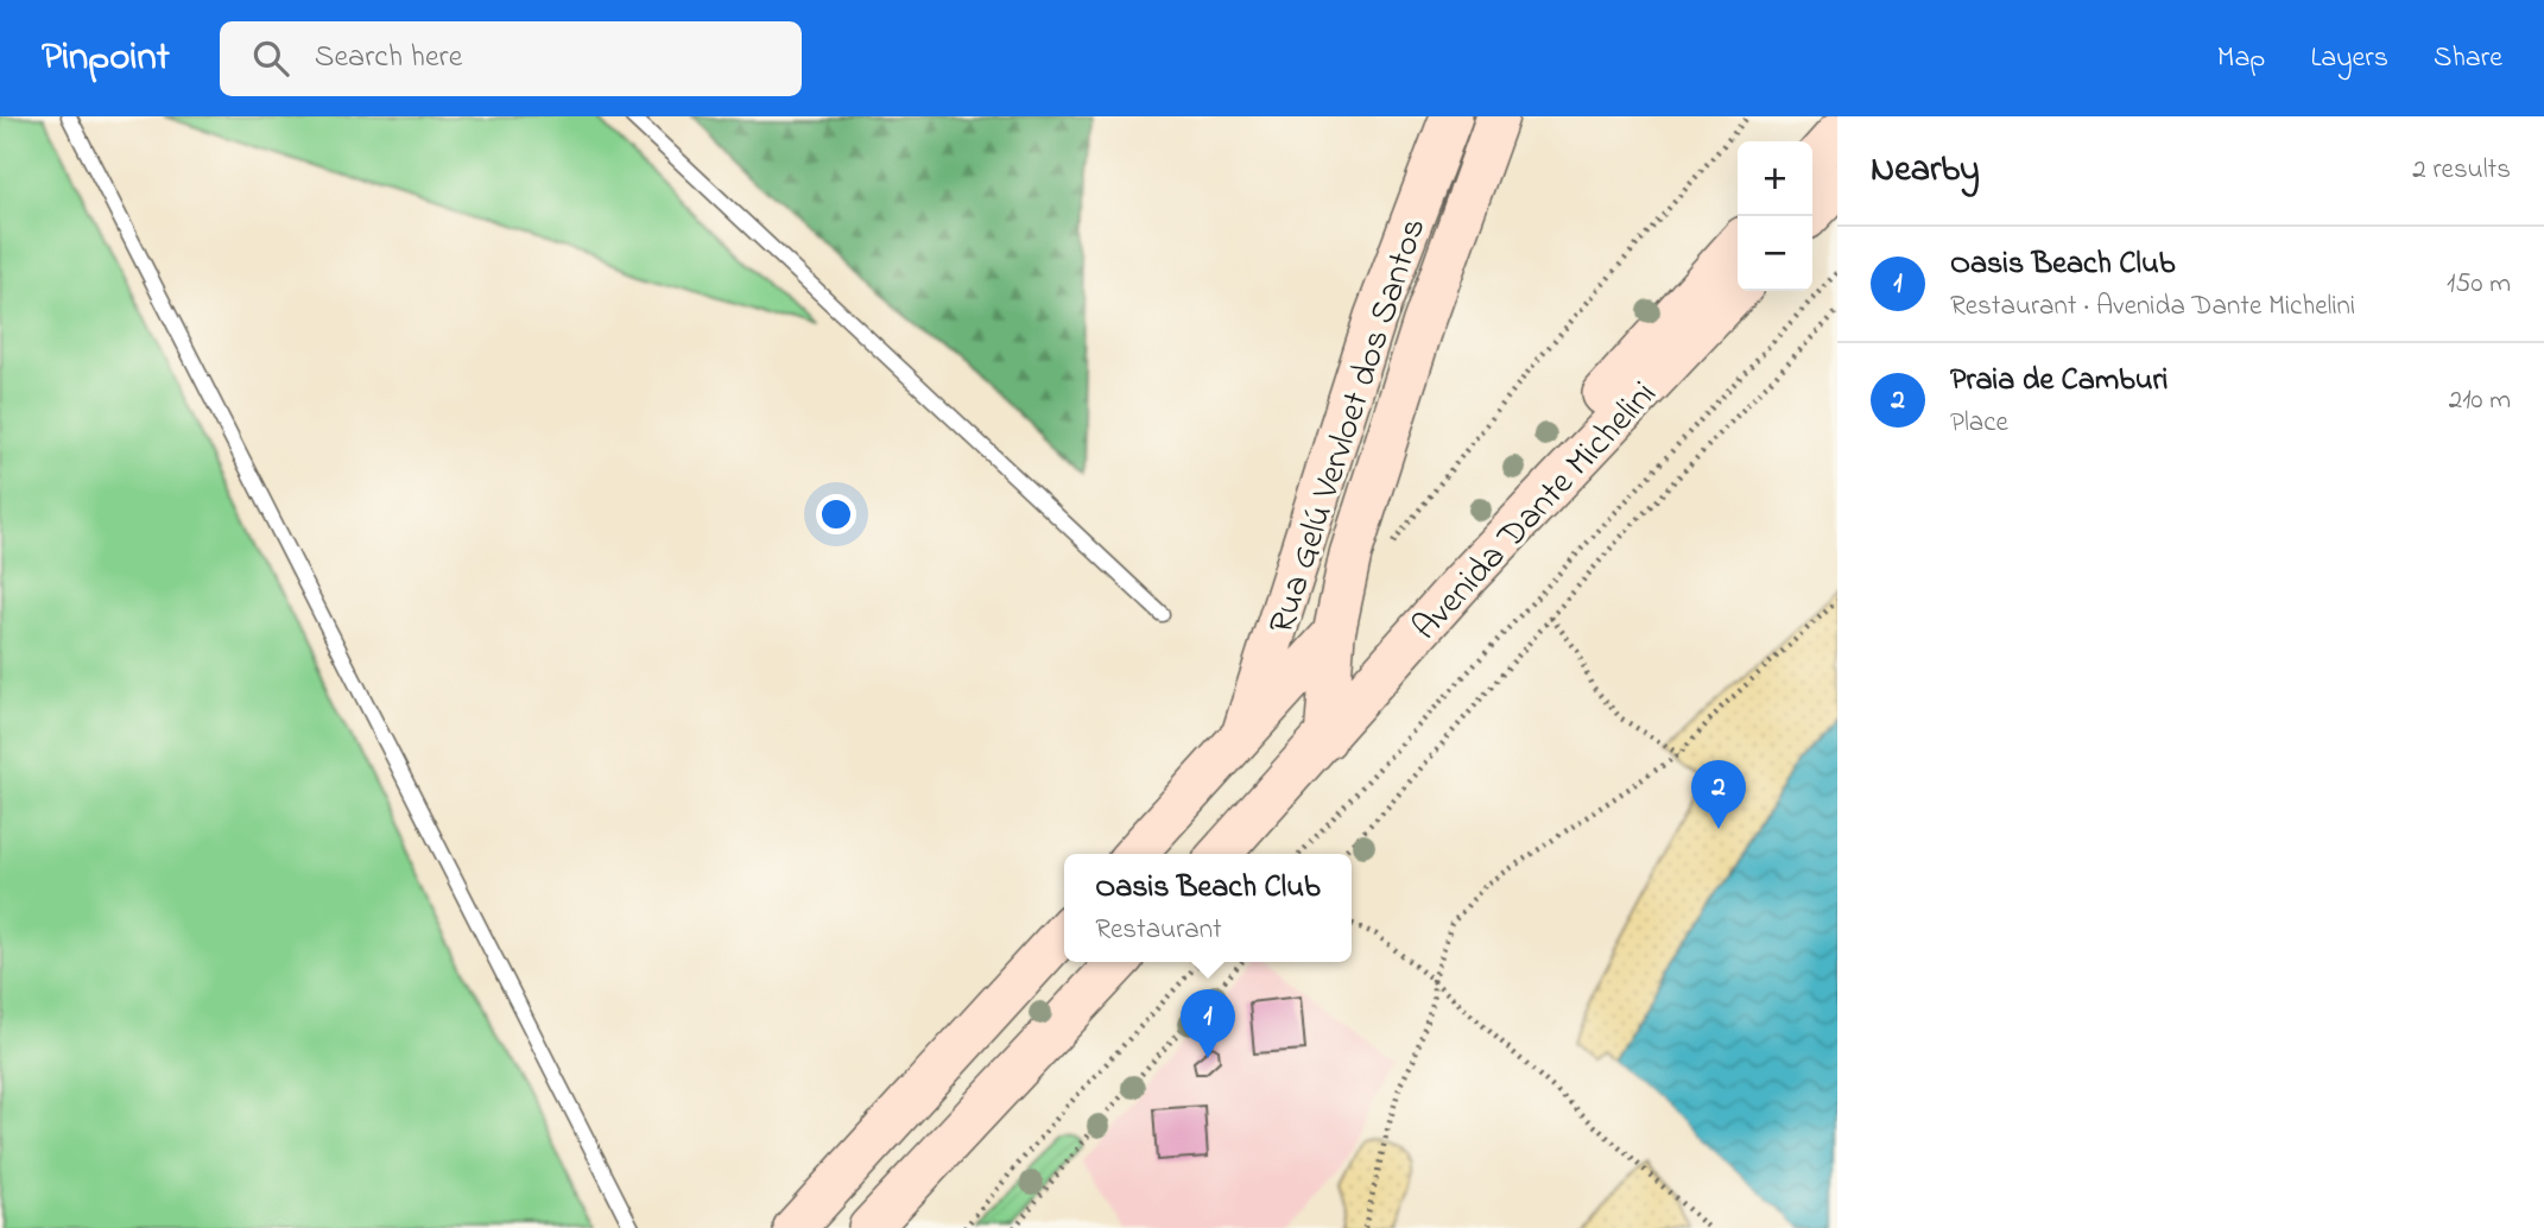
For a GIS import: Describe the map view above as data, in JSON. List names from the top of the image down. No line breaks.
{"streets":{"main road":["Rua Gelú Vervloet dos Santos","Avenida Dante Michelini"]},"page":{"header":"Pinpoint","search":"Search here","nav":["Map","Layers","Share"],"heading":["Nearby","2 results"],"map_buttons":["+","−"],"list":[{"mark":"1","name":"Oasis Beach Club","note":"Restaurant · Avenida Dante Michelini","value":"150 m"},{"mark":"2","name":"Praia de Camburi","note":"Place","value":"210 m"}],"pins":["2","1"],"popup":["Oasis Beach Club","Restaurant"]}}
